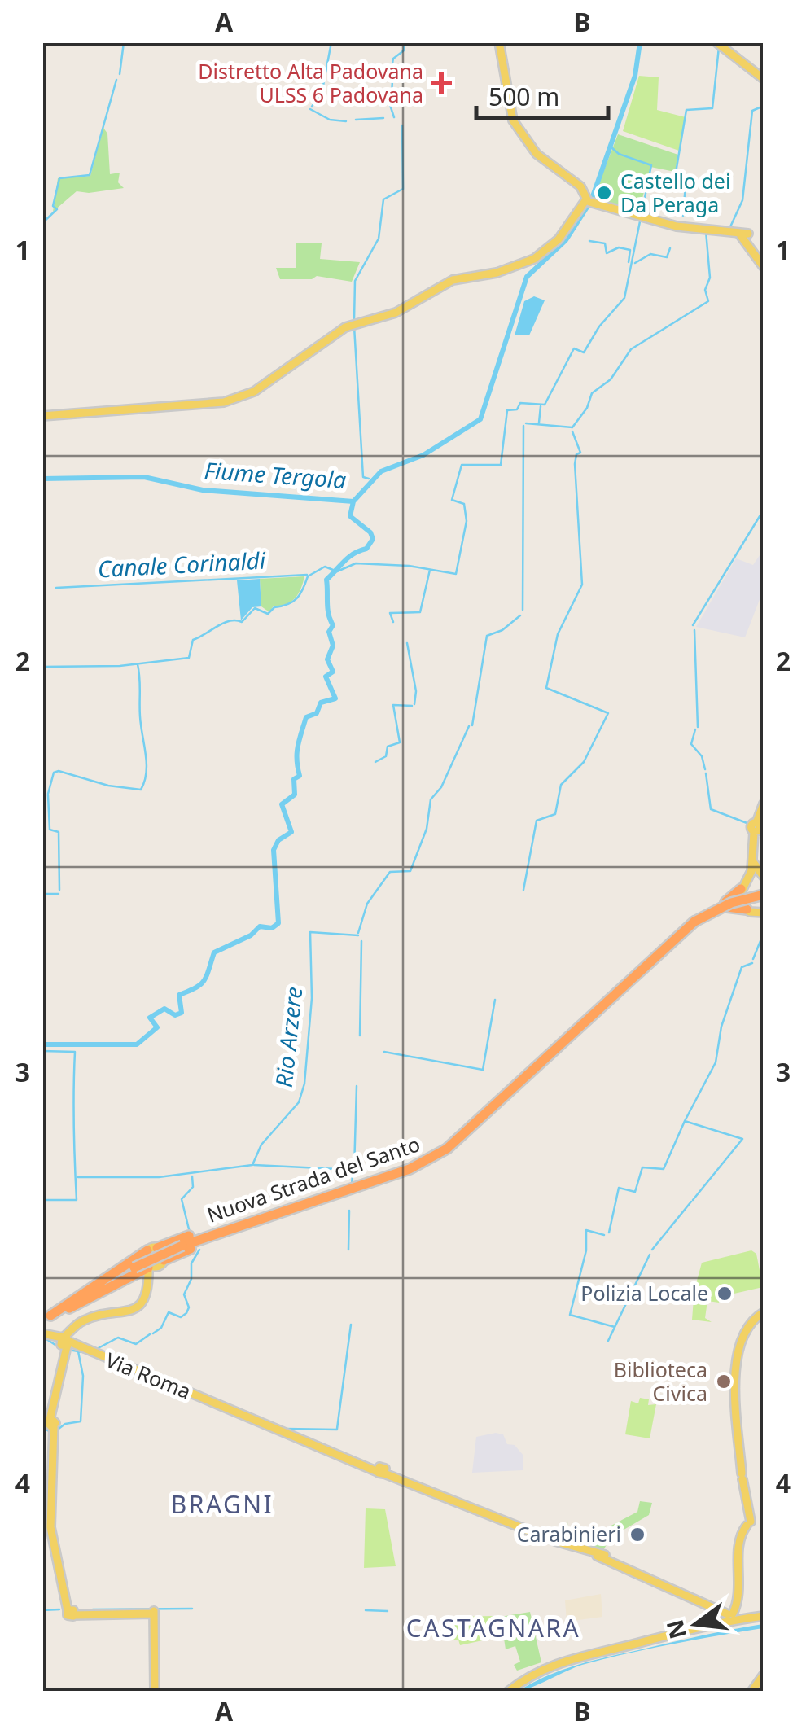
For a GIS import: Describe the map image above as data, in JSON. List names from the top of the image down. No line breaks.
{"streets":{"highway":["Nuova Strada del Santo"],"main road":["Via Roma"]},"districts":["BRAGNI","CASTAGNARA"],"water":["Fiume Tergola","Canale Corinaldi","Rio Arzere"],"places":{"health":["Distretto Alta Padovana ULSS 6 Padovana"],"other":["Castello dei Da Peraga","Polizia Locale","Biblioteca Civica","Carabinieri"]},"scale_bar":"500 m","north":"left","grid":{"columns":["A","B"],"rows":["1","2","3","4"]}}
